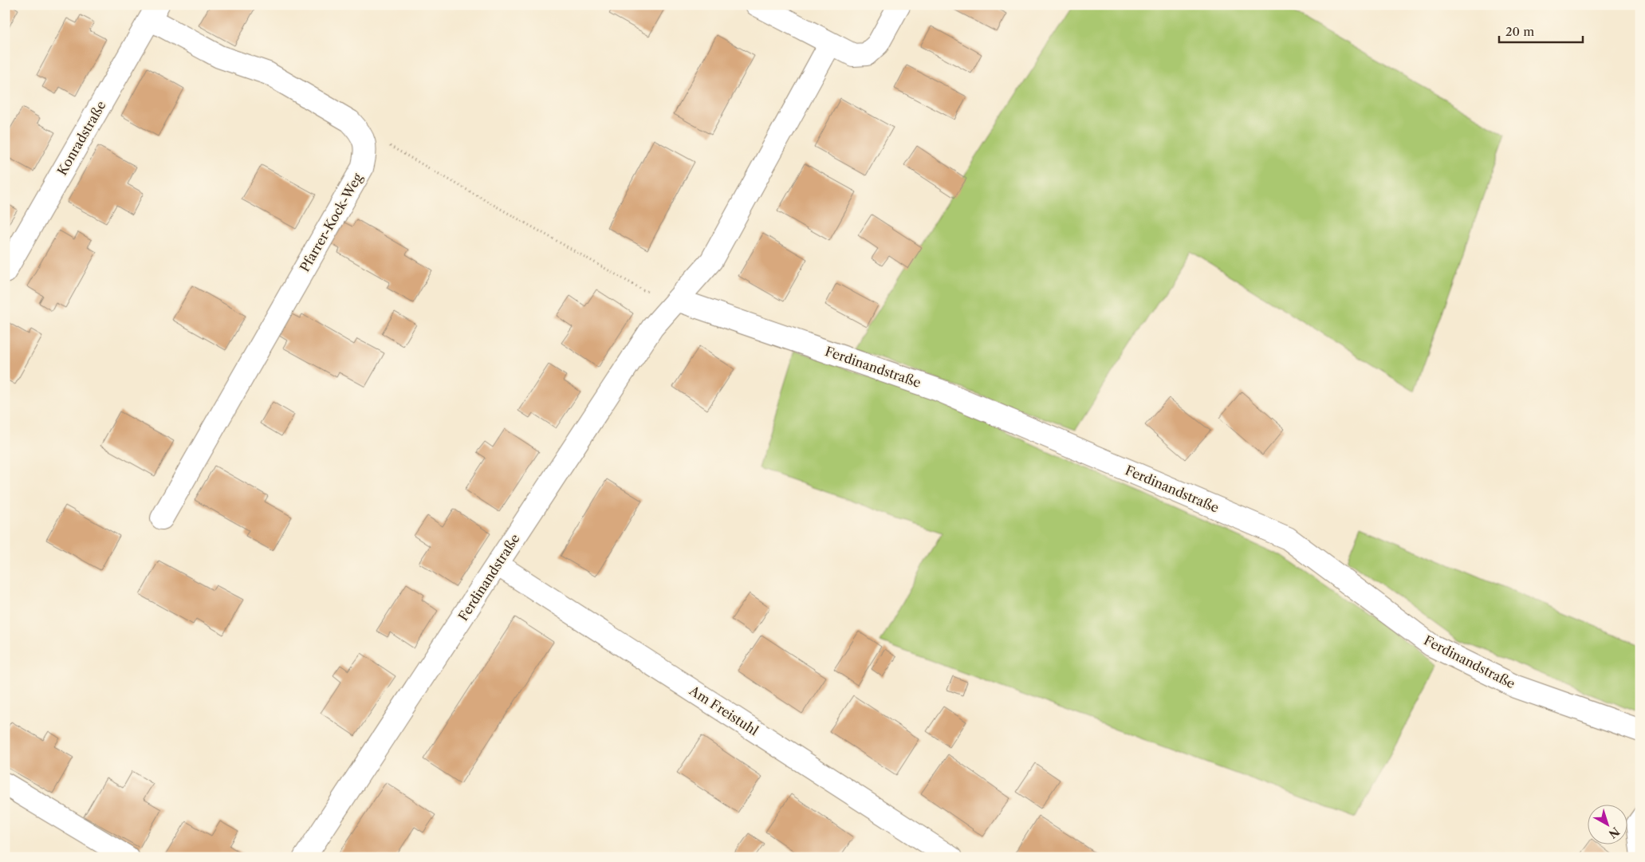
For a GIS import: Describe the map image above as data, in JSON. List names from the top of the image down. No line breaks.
{"streets":{"street":["Konradstraße","Pfarrer-Kock-Weg","Ferdinandstraße","Am Freistuhl"]},"crossings":[["Ferdinandstraße","Am Freistuhl"]],"scale_bar":"20 m","north":"bottom right"}
